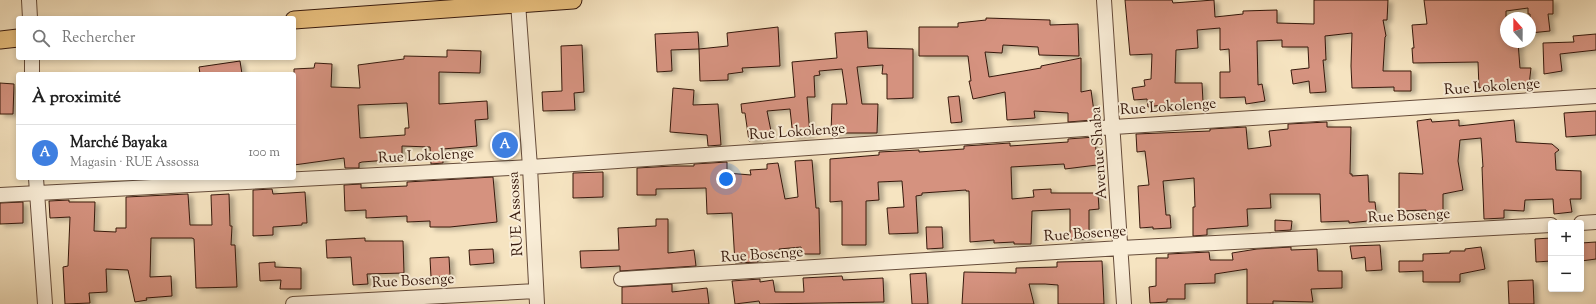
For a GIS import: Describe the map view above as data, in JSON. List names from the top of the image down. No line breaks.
{"streets":{"street":["Rue Lokolenge","Avenue Shaba","RUE Assossa","Rue Bosenge"]},"crossings":[["Rue Lokolenge","Avenue Shaba"],["Rue Lokolenge","RUE Assossa"],["Avenue Shaba","Rue Bosenge"],["RUE Assossa","Rue Bosenge"]],"north":"top","page":{"search":"Rechercher","heading":"À proximité","list":[{"mark":"A","name":"Marché Bayaka","note":"Magasin · RUE Assossa","value":"100 m"}],"pins":"A","map_buttons":["+","−"]}}
